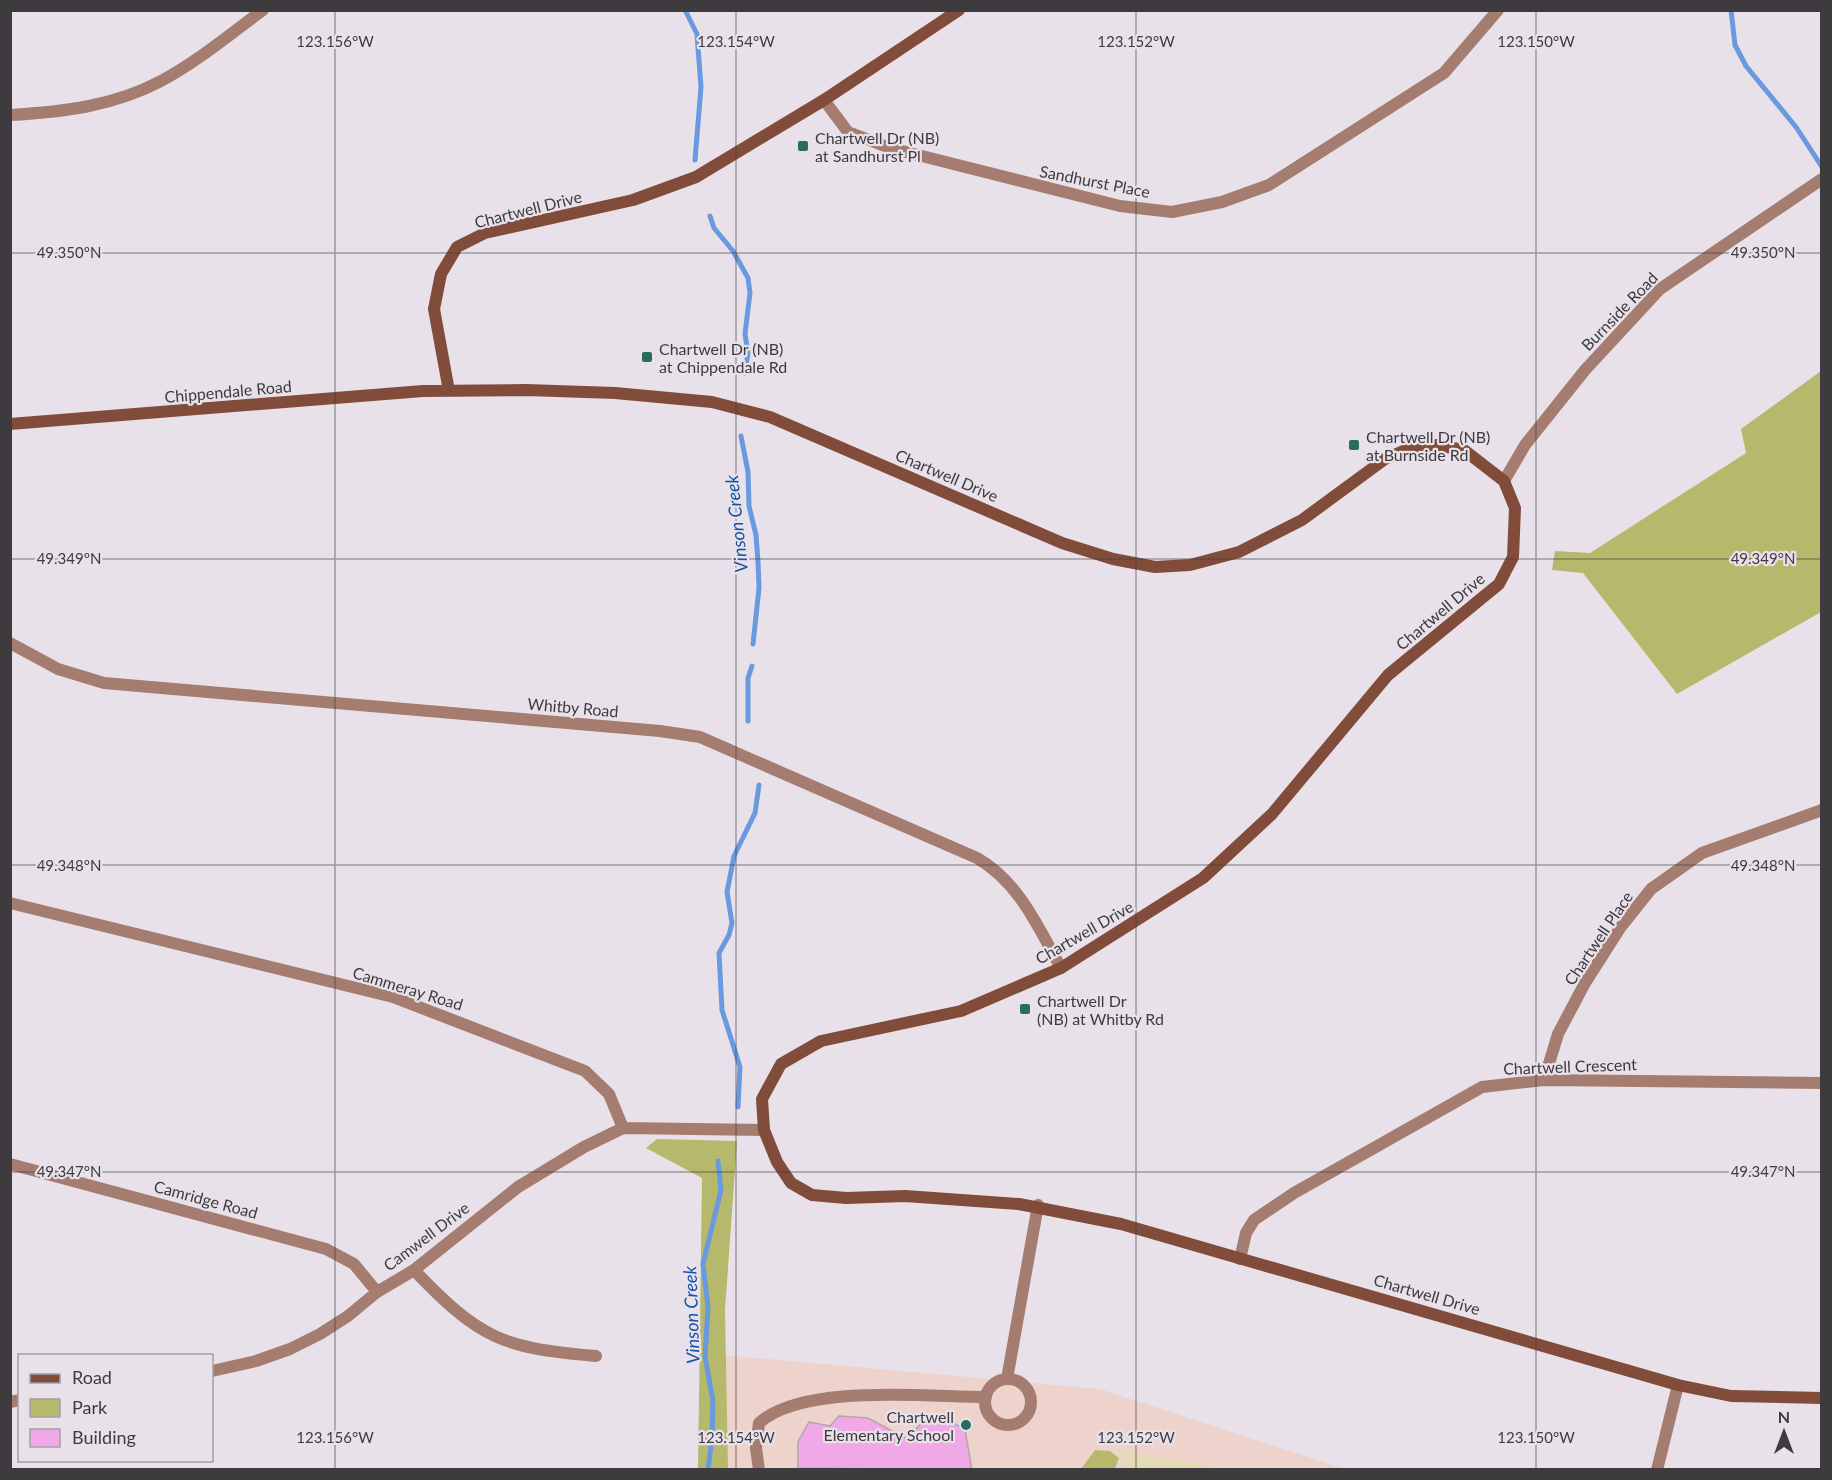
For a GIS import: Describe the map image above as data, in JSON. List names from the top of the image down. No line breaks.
{"streets":{"street":["Sandhurst Place","Chartwell Drive","Burnside Road","Chippendale Road","Whitby Road","Chartwell Place","Cammeray Road","Chartwell Crescent","Camridge Road","Camwell Drive"]},"crossings":[["Sandhurst Place","Chartwell Drive"],["Chartwell Drive","Burnside Road"],["Chartwell Drive","Chippendale Road"],["Chartwell Drive","Whitby Road"],["Chartwell Drive","Chartwell Crescent"],["Chartwell Place","Chartwell Crescent"],["Cammeray Road","Camwell Drive"],["Camridge Road","Camwell Drive"]],"water":["Vinson Creek"],"places":{"transit":["Chartwell Dr (NB) at Sandhurst Pl","Chartwell Dr (NB) at Chippendale Rd","Chartwell Dr (NB) at Burnside Rd","Chartwell Dr (NB) at Whitby Rd"],"other":["Chartwell Elementary School"]},"legend":["Road","Park","Building"],"north":"top","coordinates":["123.156°W","123.154°W","123.152°W","123.150°W","49.350°N","49.349°N","49.348°N","49.347°N"]}
